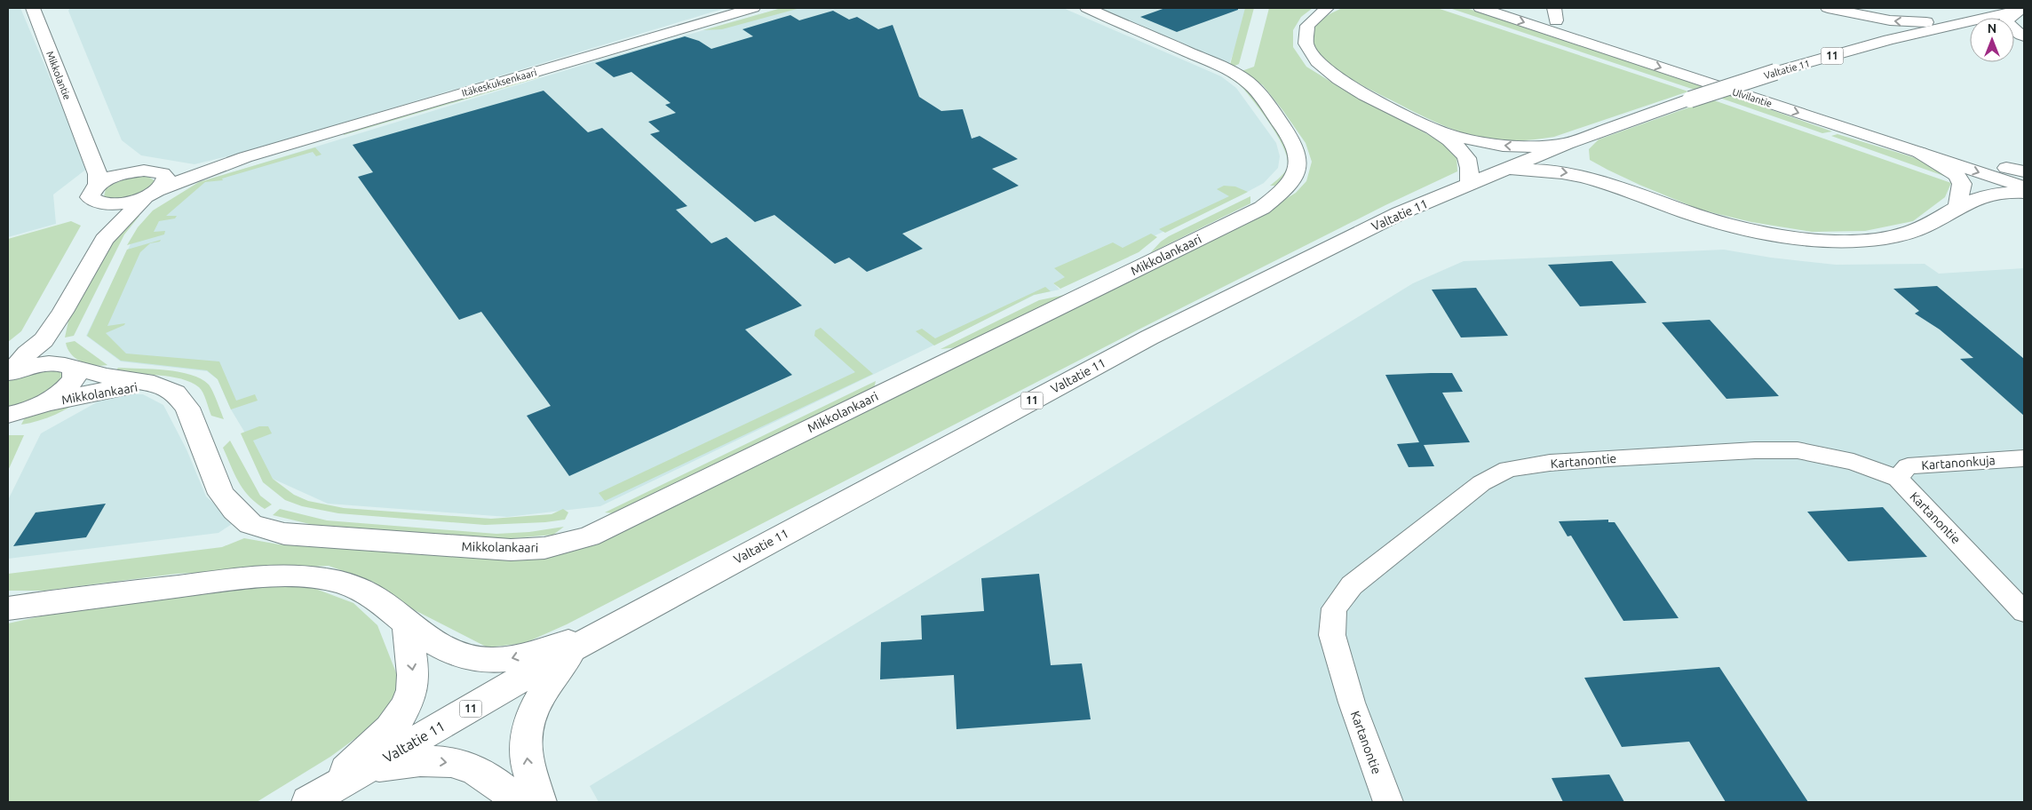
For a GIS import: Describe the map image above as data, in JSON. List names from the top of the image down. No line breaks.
{"streets":{"main road":["11","Valtatie 11","Mikkolantie","Itäkeskuksenkaari","Ulvilantie","Mikkolankaari"],"street":["Kartanontie","Kartanonkuja"]},"crossings":[["11","Valtatie 11"],["Mikkolantie","Itäkeskuksenkaari"],["Kartanontie","Kartanonkuja"]],"north":"top"}
